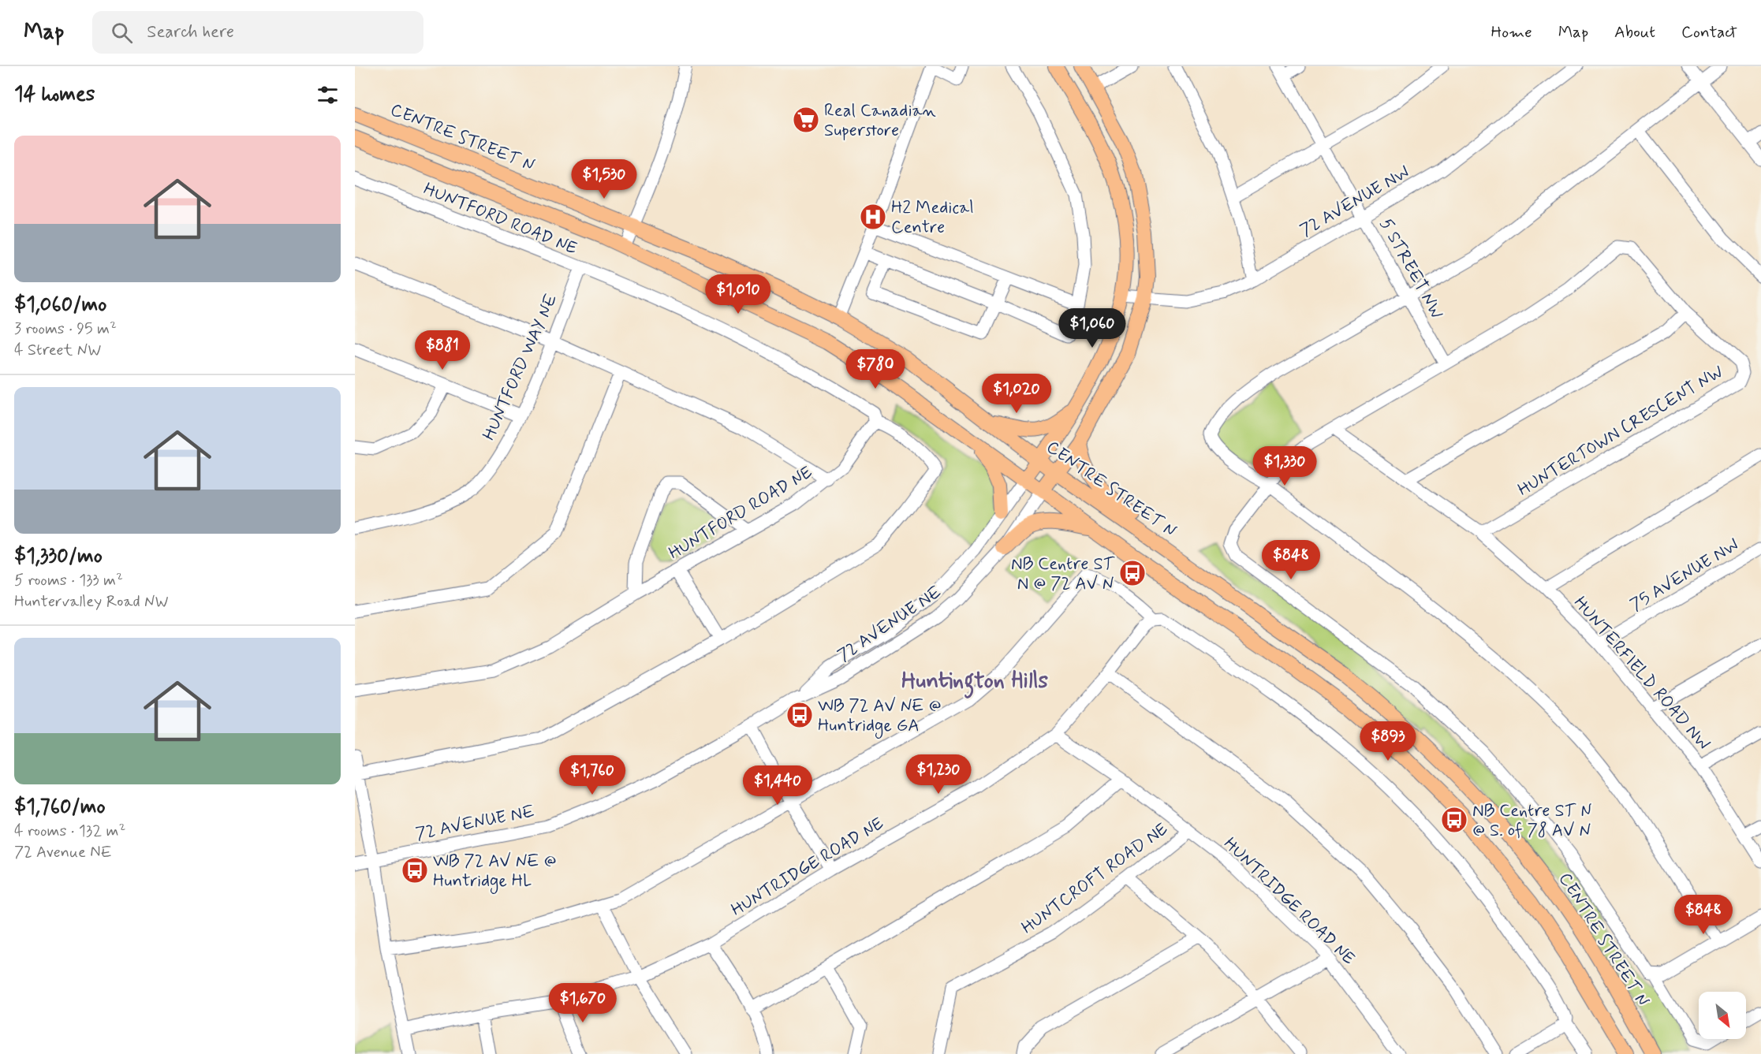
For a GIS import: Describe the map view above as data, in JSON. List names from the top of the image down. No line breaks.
{"streets":{"main road":["CENTRE STREET N","72 AVENUE NE"],"street":["72 AVENUE NW","HUNTFORD ROAD NE","5 STREET NW","HUNTFORD WAY NE","HUNTERTOWN CRESCENT NW","75 AVENUE NW","HUNTERFIELD ROAD NW","HUNTRIDGE ROAD NE","HUNTCROFT ROAD NE"]},"crossings":[["CENTRE STREET N","72 AVENUE NE"],["72 AVENUE NW","5 STREET NW"],["72 AVENUE NW","72 AVENUE NE"],["HUNTFORD ROAD NE","HUNTFORD WAY NE"],["5 STREET NW","HUNTERTOWN CRESCENT NW"],["HUNTERTOWN CRESCENT NW","HUNTERFIELD ROAD NW"],["75 AVENUE NW","HUNTERFIELD ROAD NW"],["HUNTRIDGE ROAD NE","HUNTCROFT ROAD NE"]],"districts":["Huntington Hills"],"places":{"supermarket":["Real Canadian Superstore"],"hospital":["H2 Medical Centre"],"bus stop":["NB Centre ST N @ 72 AV N","WB 72 AV NE @ Huntridge GA","NB Centre ST N @ S. of 78 AV N","WB 72 AV NE @ Huntridge HL"]},"north":"bottom right","page":{"header":"Map","search":"Search here","nav":["Home","Map","About","Contact"],"heading":"14 homes","list":[{"name":"$1,060/mo","note":"3 rooms · 95 m² · 4 Street NW"},{"name":"$1,330/mo","note":"5 rooms · 133 m² · Huntervalley Road NW"},{"name":"$1,760/mo","note":"4 rooms · 132 m² · 72 Avenue NE"}],"price":["$1,530","$1,010","$1,060","$881","$780","$1,020","$1,330","$848","$893","$1,230","$1,760","$1,440","$848","$1,670"]}}
